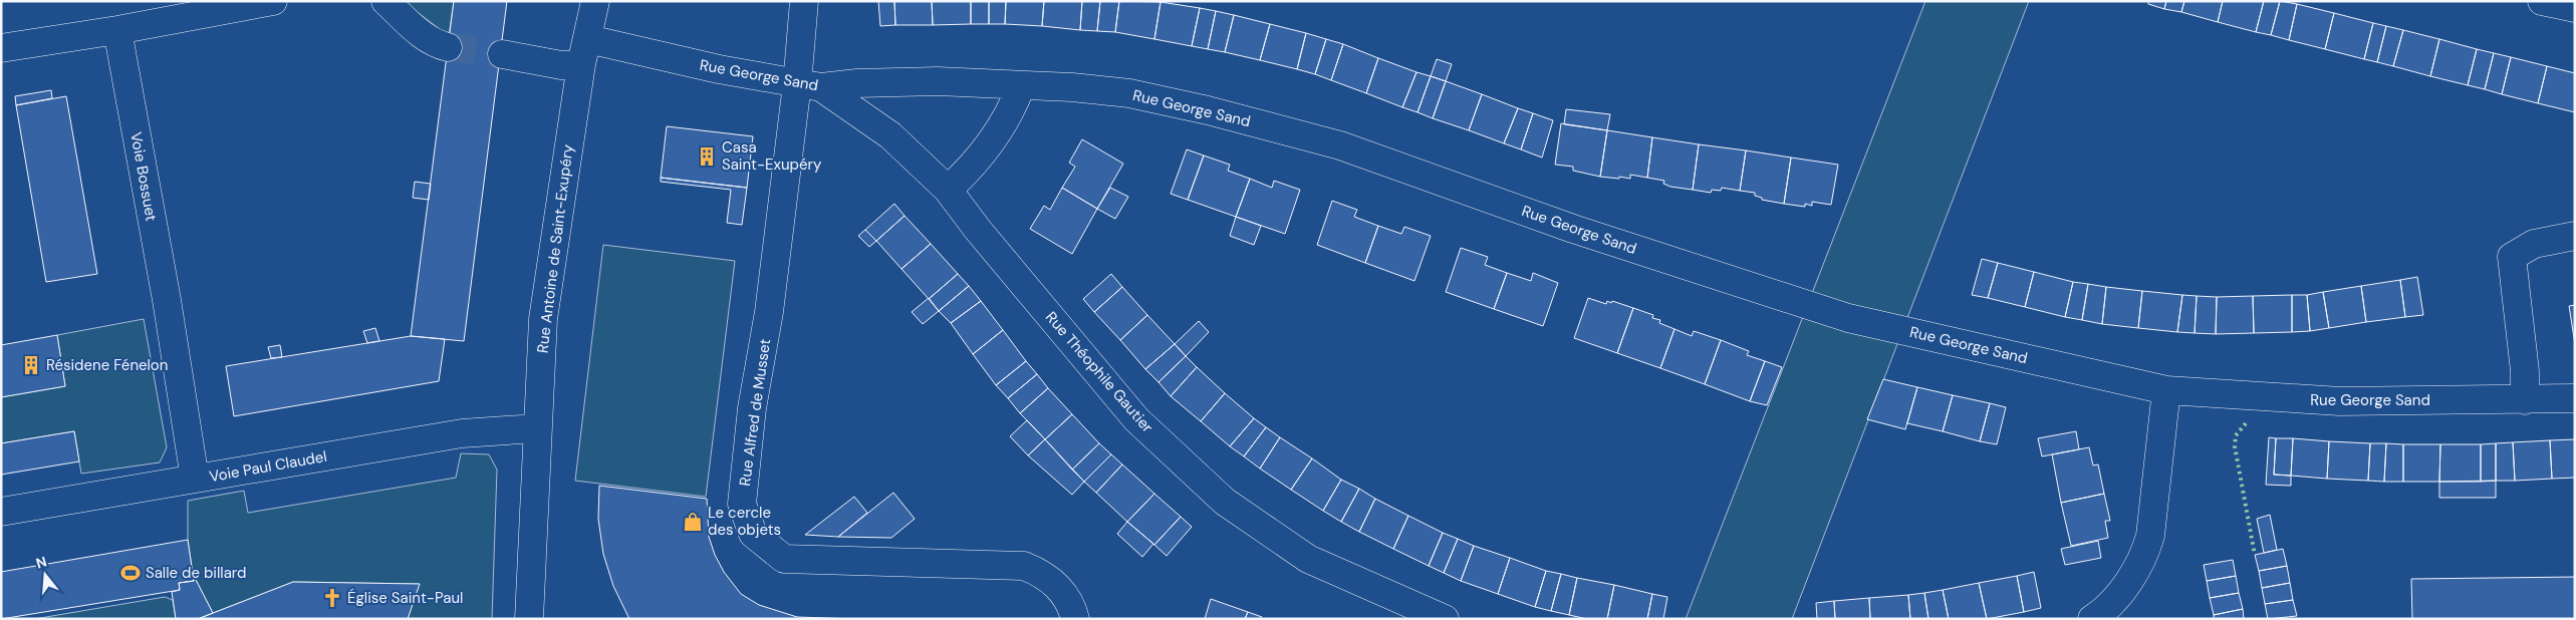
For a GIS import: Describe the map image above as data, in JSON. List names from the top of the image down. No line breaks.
{"streets":{"street":["Rue George Sand","Voie Bossuet","Rue Antoine de Saint-Exupéry","Rue Théophile Gautier","Rue Alfred de Musset","Voie Paul Claudel"]},"crossings":[["Rue George Sand","Rue Antoine de Saint-Exupéry"],["Rue George Sand","Rue Théophile Gautier"],["Rue George Sand","Rue Alfred de Musset"],["Voie Bossuet","Voie Paul Claudel"],["Rue Antoine de Saint-Exupéry","Voie Paul Claudel"],["Rue Théophile Gautier","Rue Alfred de Musset"]],"places":{"building":["Casa Saint-Exupéry","Résidene Fénelon"],"shop":["Le cercle des objets"],"sports":["Salle de billard"],"church":["Église Saint-Paul"]},"north":"top"}
